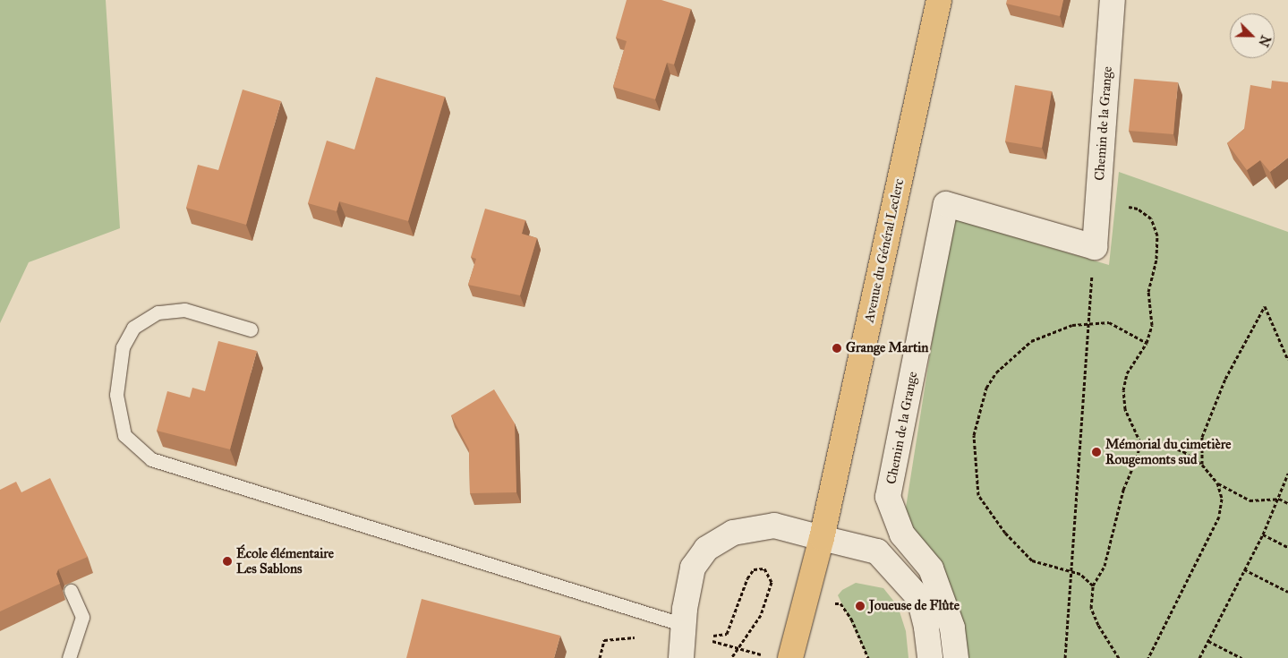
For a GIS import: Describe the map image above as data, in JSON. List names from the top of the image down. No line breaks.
{"streets":{"main road":["Avenue du Général Leclerc"],"street":["Chemin de la Grange"]},"places":["Grange Martin","Mémorial du cimetière Rougemonts sud","École élémentaire Les Sablons","Joueuse de Flûte"],"north":"bottom right"}
